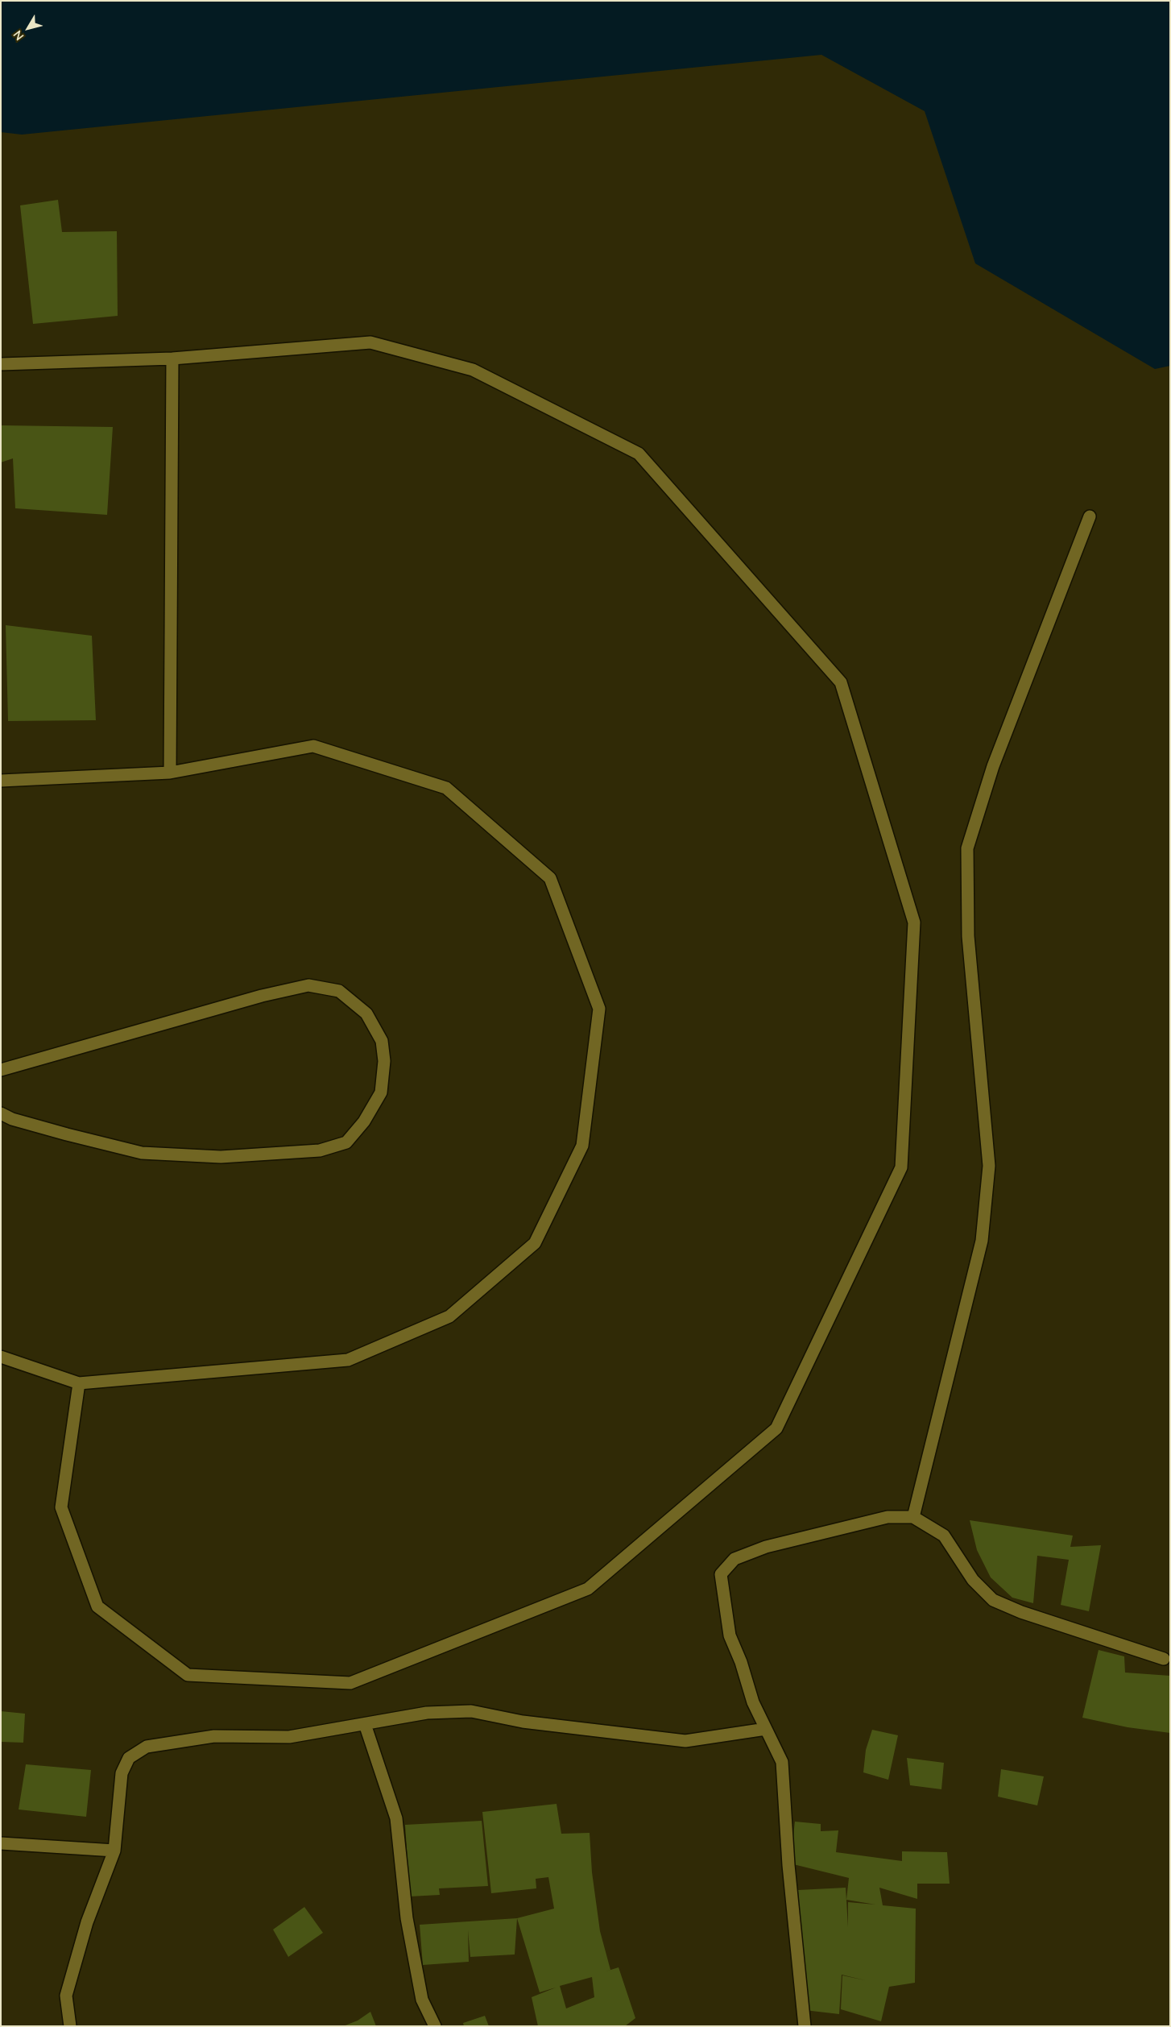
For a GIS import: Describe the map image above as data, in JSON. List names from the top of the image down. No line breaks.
{"north":"bottom left"}
